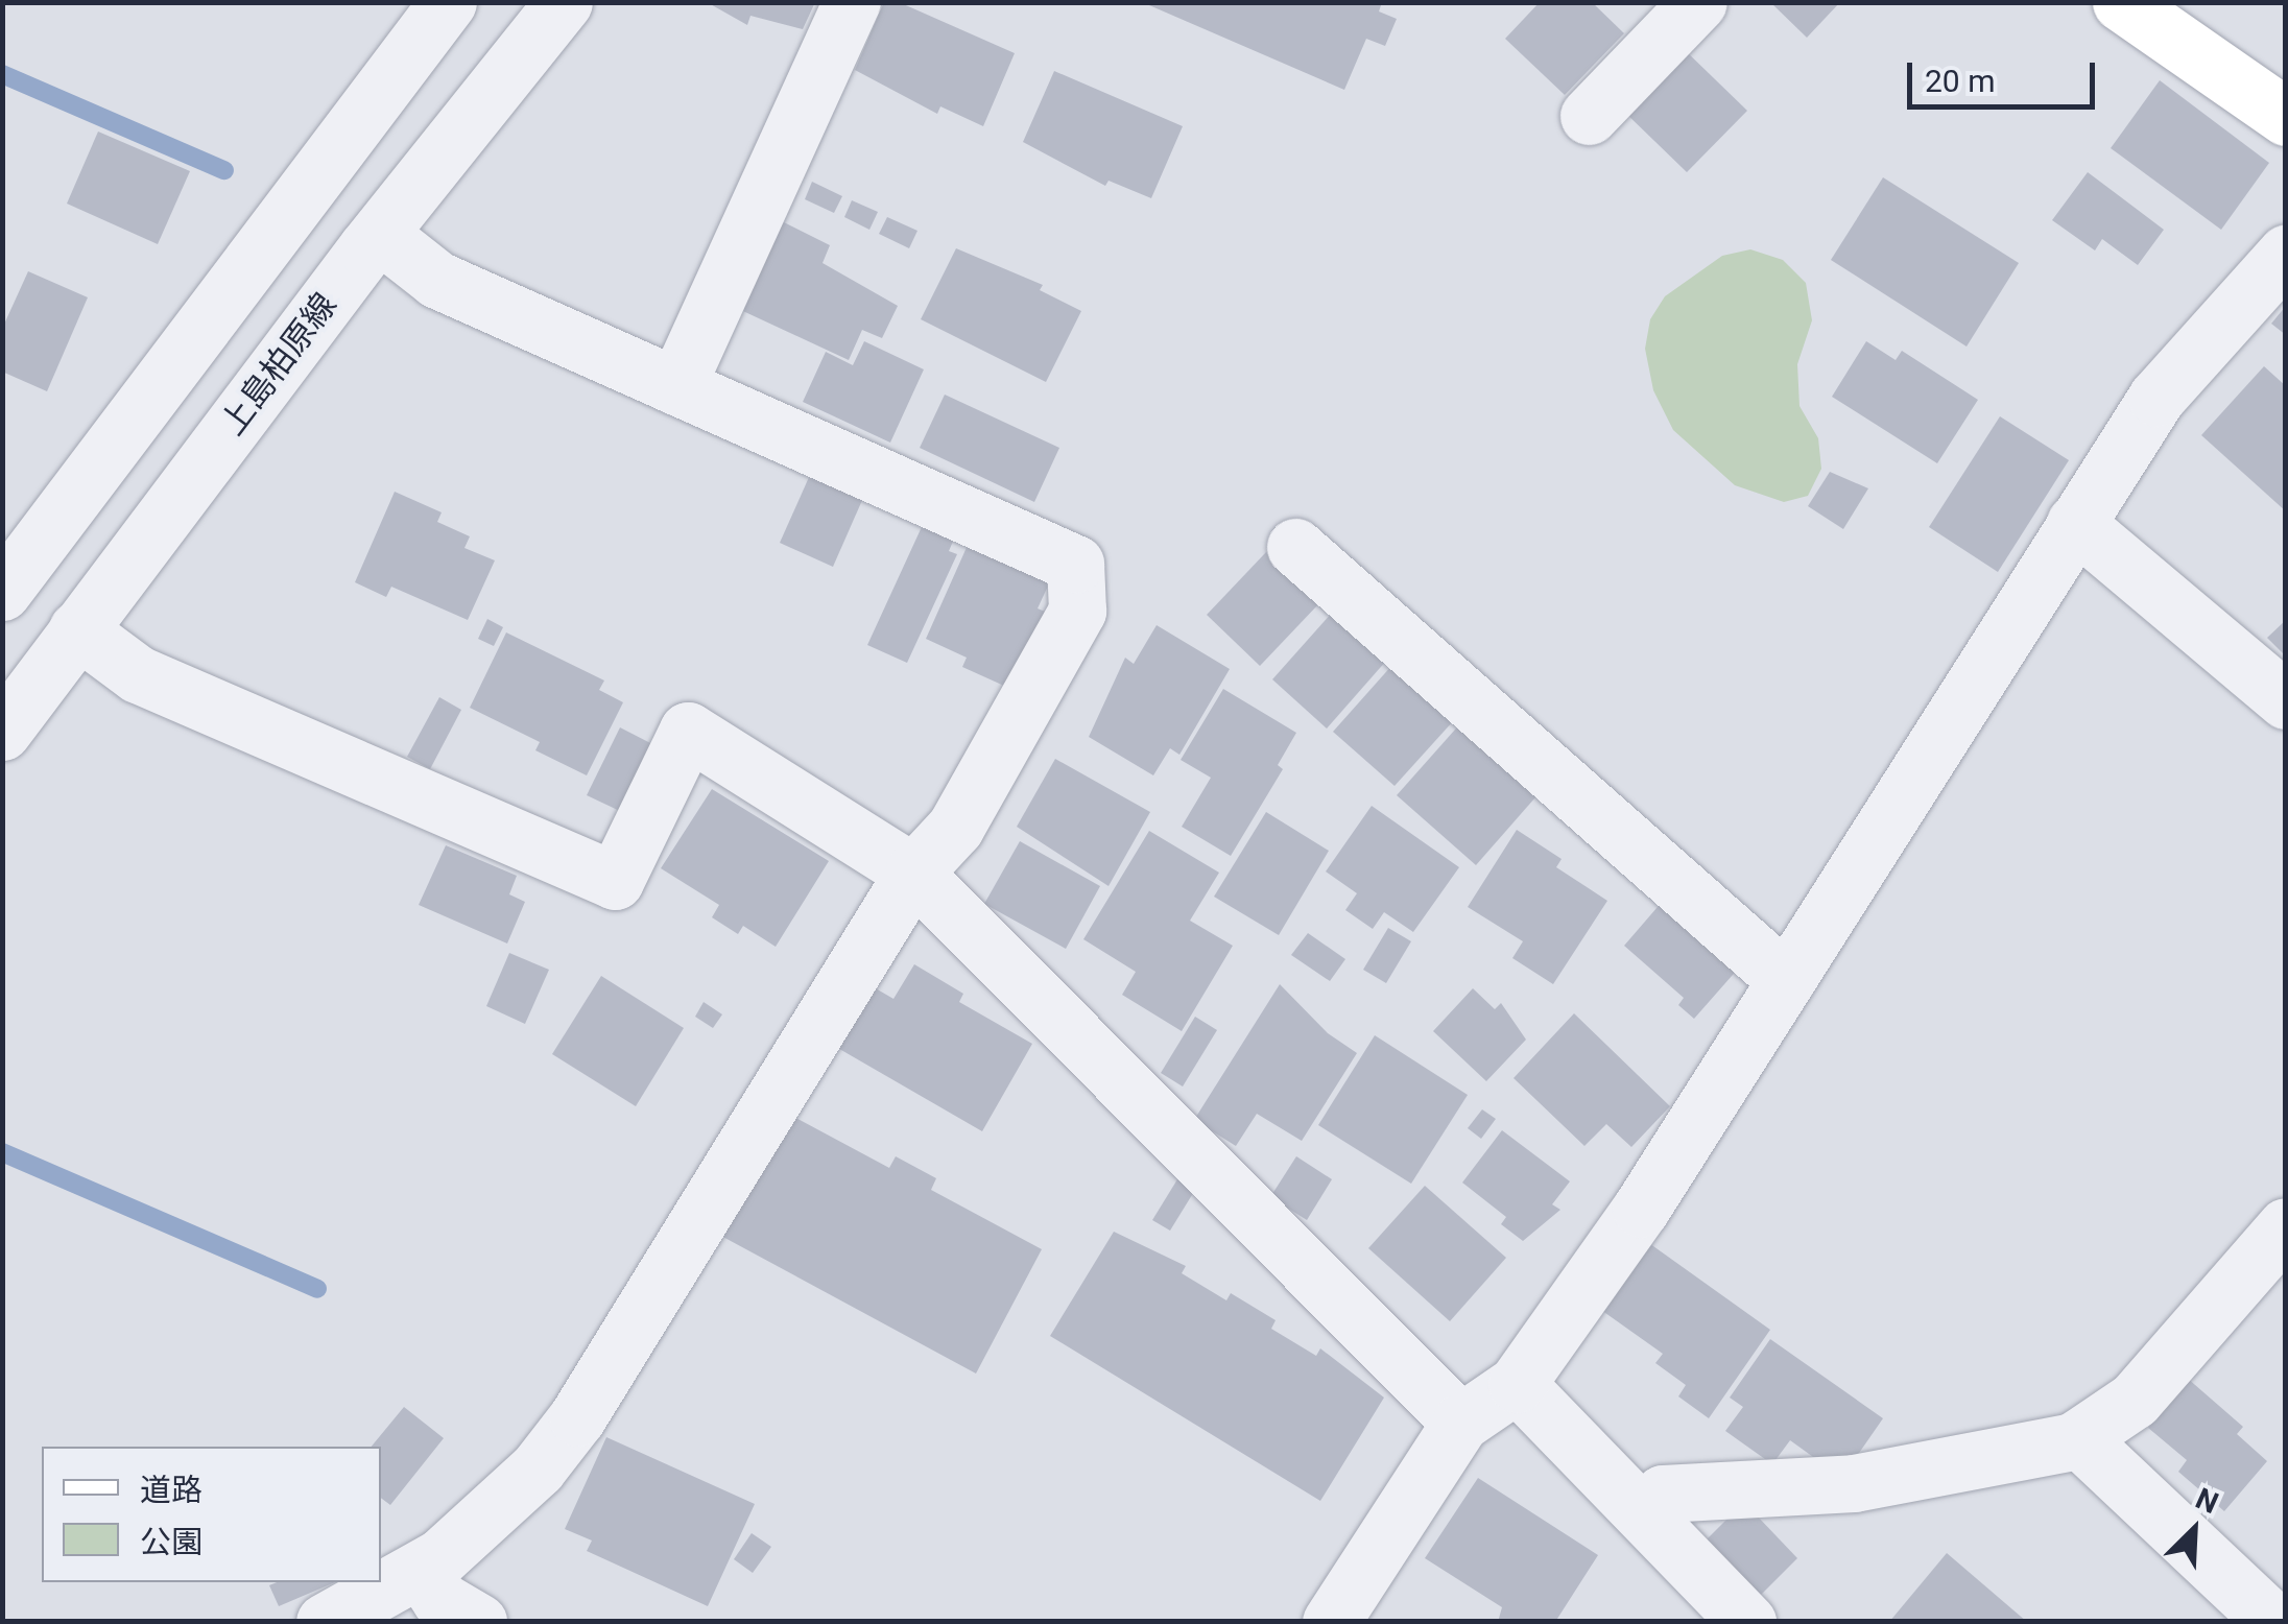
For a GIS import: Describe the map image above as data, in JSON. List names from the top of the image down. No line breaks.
{"streets":{"street":["上島柏原線"]},"legend":["道路","公園"],"scale_bar":"20 m","north":"top right"}
